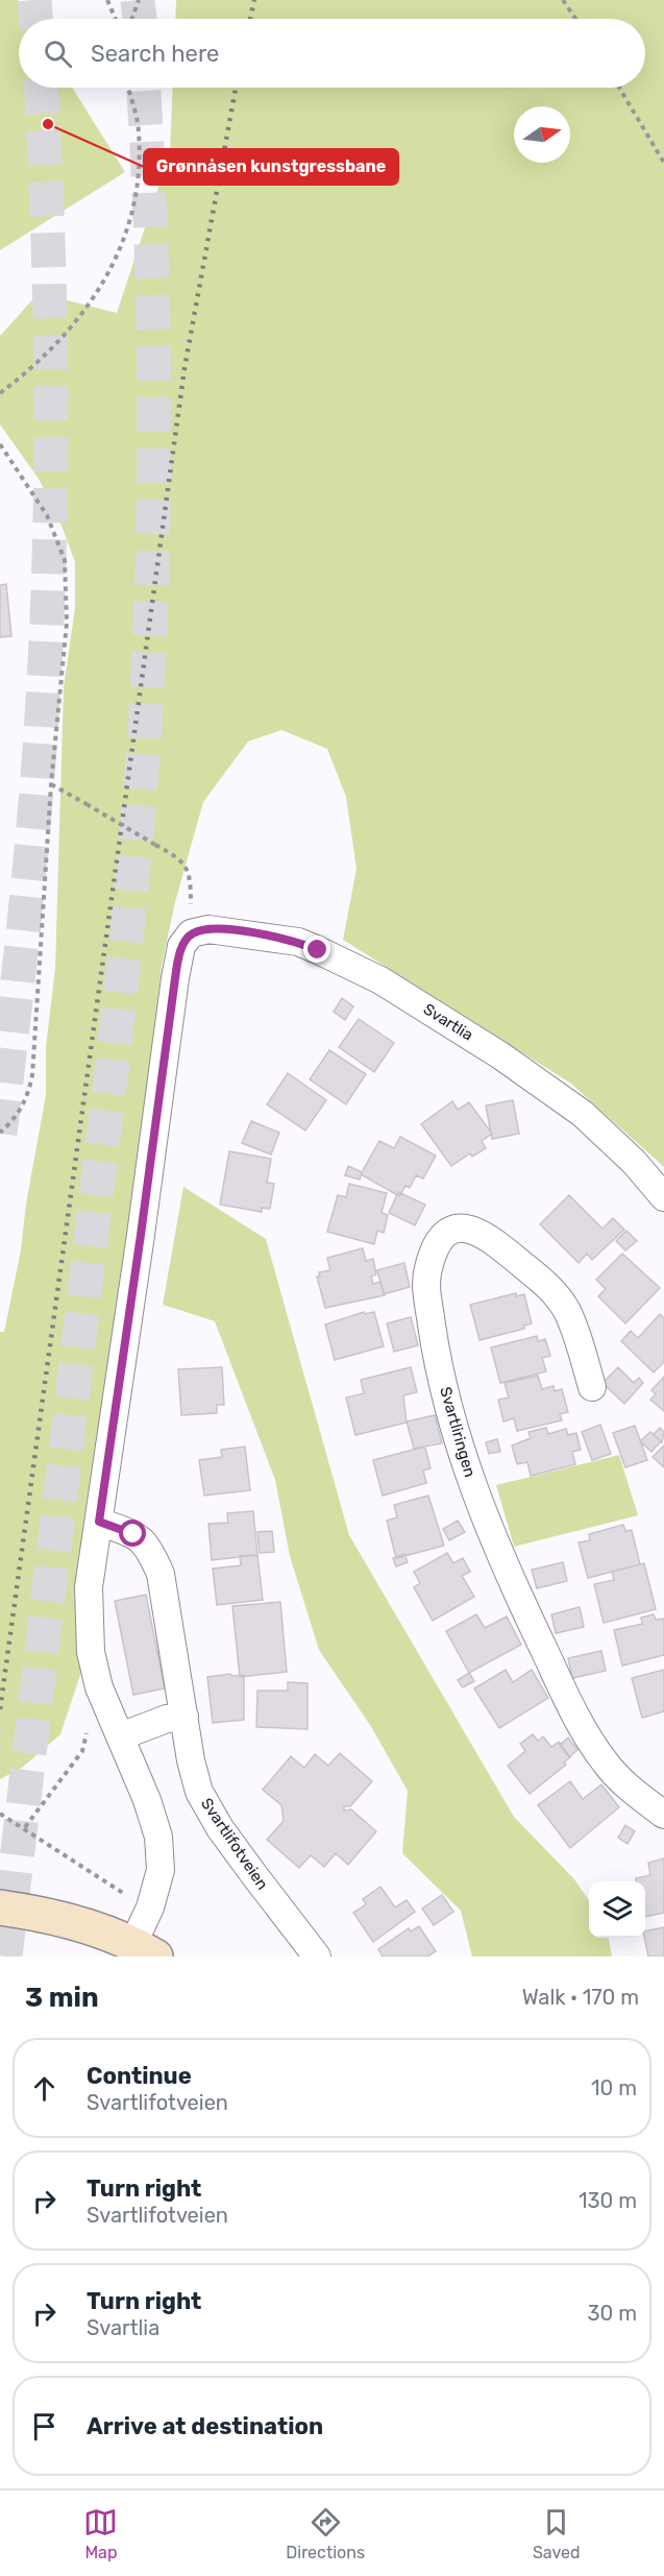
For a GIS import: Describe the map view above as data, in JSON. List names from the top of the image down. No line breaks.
{"streets":{"street":["Svartlia","Svartliringen","Svartlifotveien"]},"places":["Grønnåsen kunstgressbane"],"north":"right","page":{"search":"Search here","heading":["3 min","Walk · 170 m"],"list":[["Continue","Svartlifotveien","10 m"],["Turn right","Svartlifotveien","130 m"],["Turn right","Svartlia","30 m"],"Arrive at destination"],"nav":["Map","Directions","Saved"]}}
